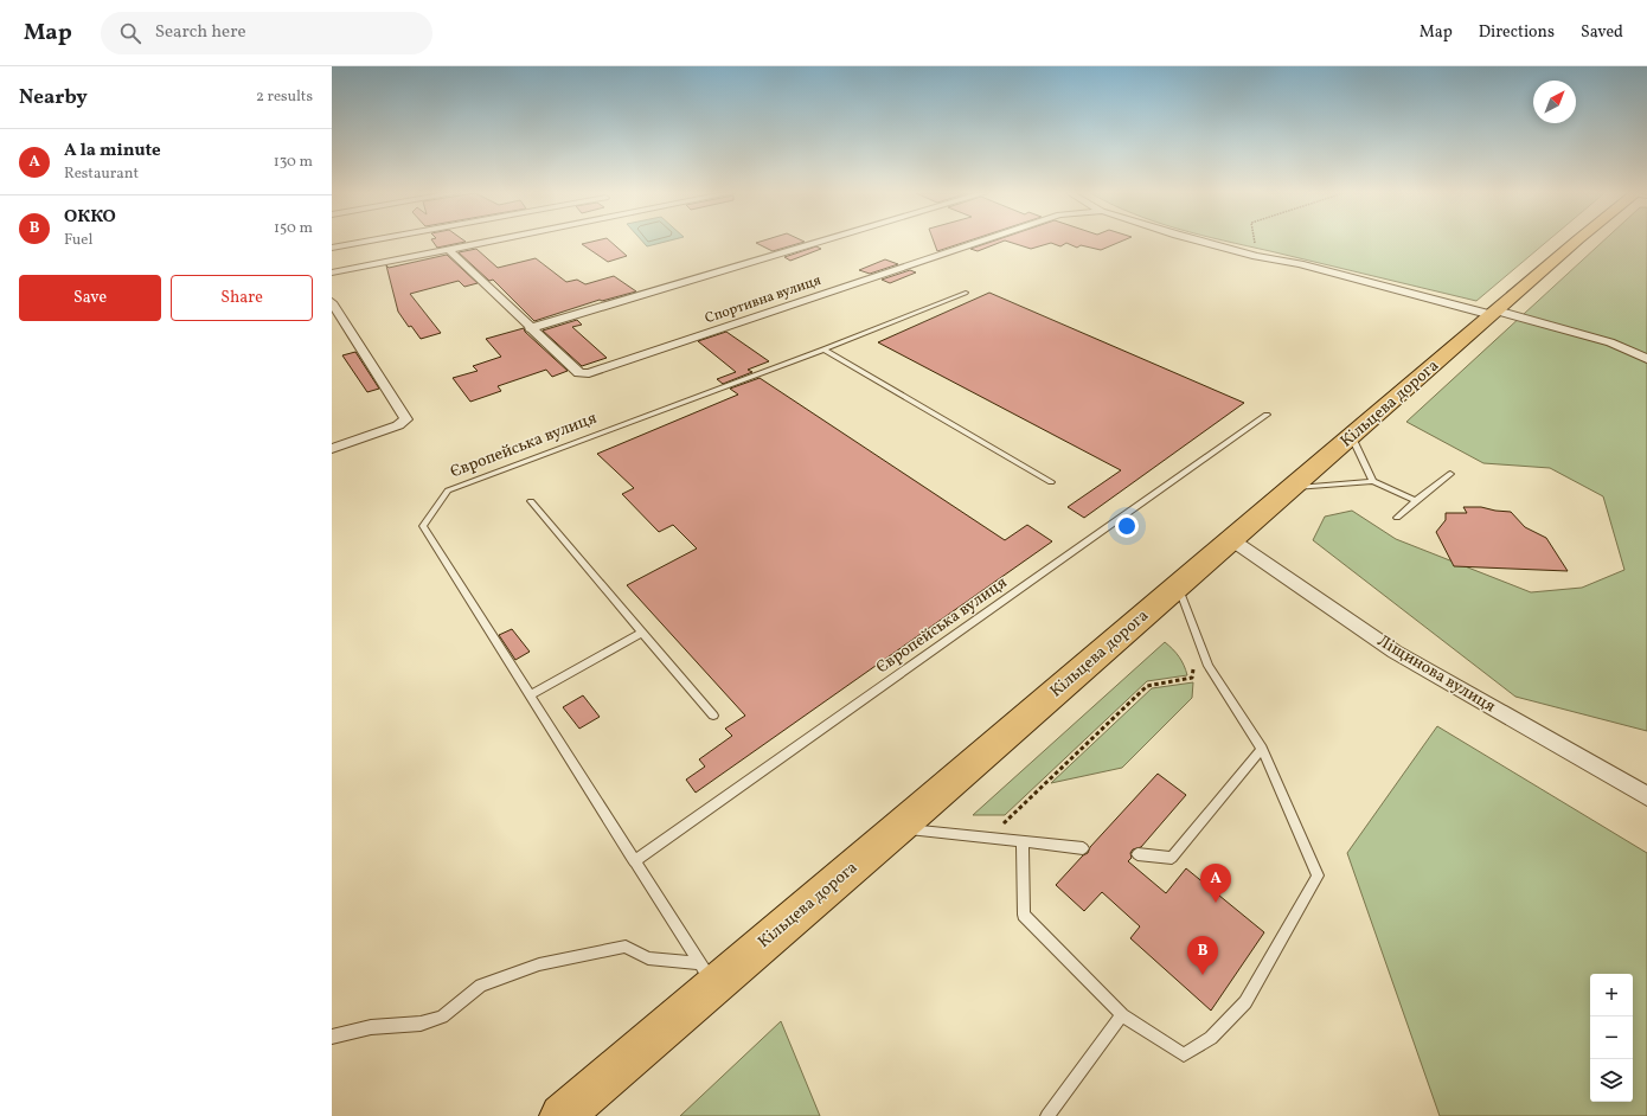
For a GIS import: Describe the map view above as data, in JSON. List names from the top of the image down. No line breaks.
{"streets":{"highway":["Кільцева дорога"],"street":["Спортивна вулиця","Ліщинова вулиця"],"lane":["Європейська вулиця"]},"crossings":[["Кільцева дорога","Європейська вулиця"],["Кільцева дорога","Ліщинова вулиця"]],"north":"top right","page":{"header":"Map","search":"Search here","nav":["Map","Directions","Saved"],"heading":["Nearby","2 results"],"list":[{"mark":"A","name":"A la minute","note":"Restaurant","value":"130 m"},{"mark":"B","name":"ОККО","note":"Fuel","value":"150 m"}],"buttons":["Save","Share"],"pins":["A","B"],"map_buttons":["+","−"]}}
